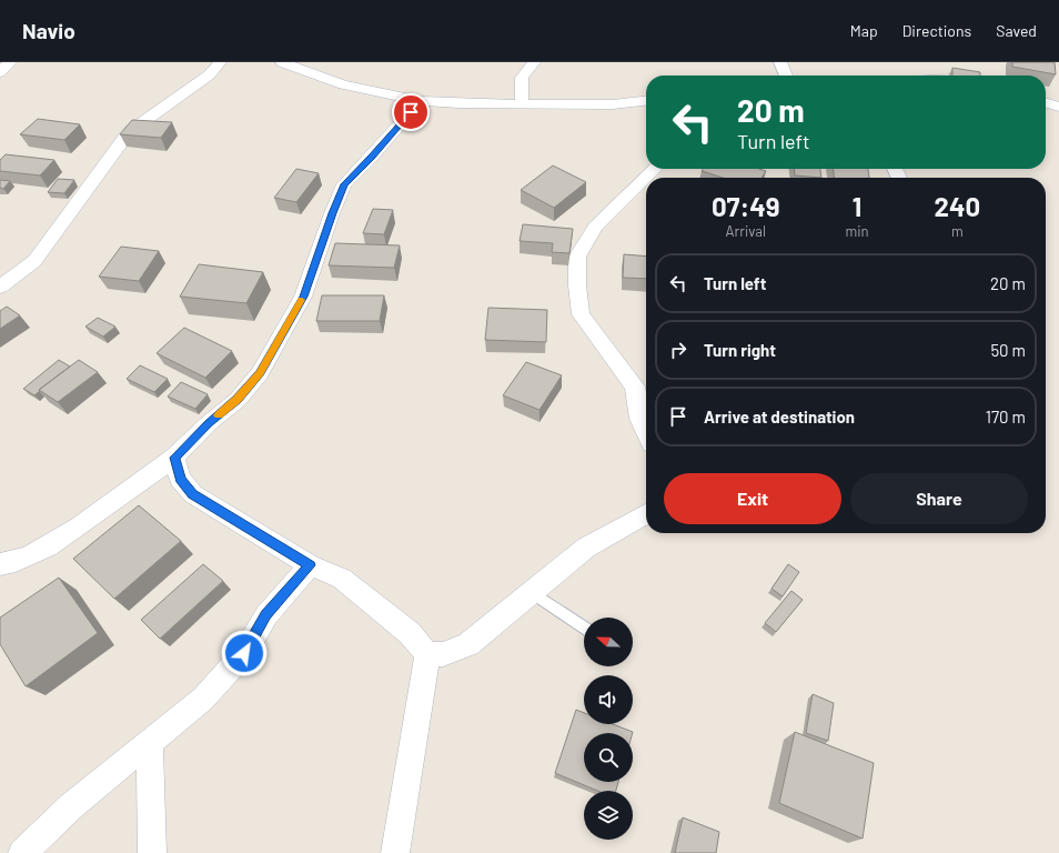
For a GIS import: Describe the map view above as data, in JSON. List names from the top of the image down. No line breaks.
{"north":"left","page":{"header":"Navio","nav":["Map","Directions","Saved"],"turn":["20 m","Turn left"],"eta":["07:49","Arrival","1","min","240","m"],"list":[{"name":"Turn left","value":"20 m"},{"name":"Turn right","value":"50 m"},{"name":"Arrive at destination","value":"170 m"}],"buttons":["Exit","Share"]}}
